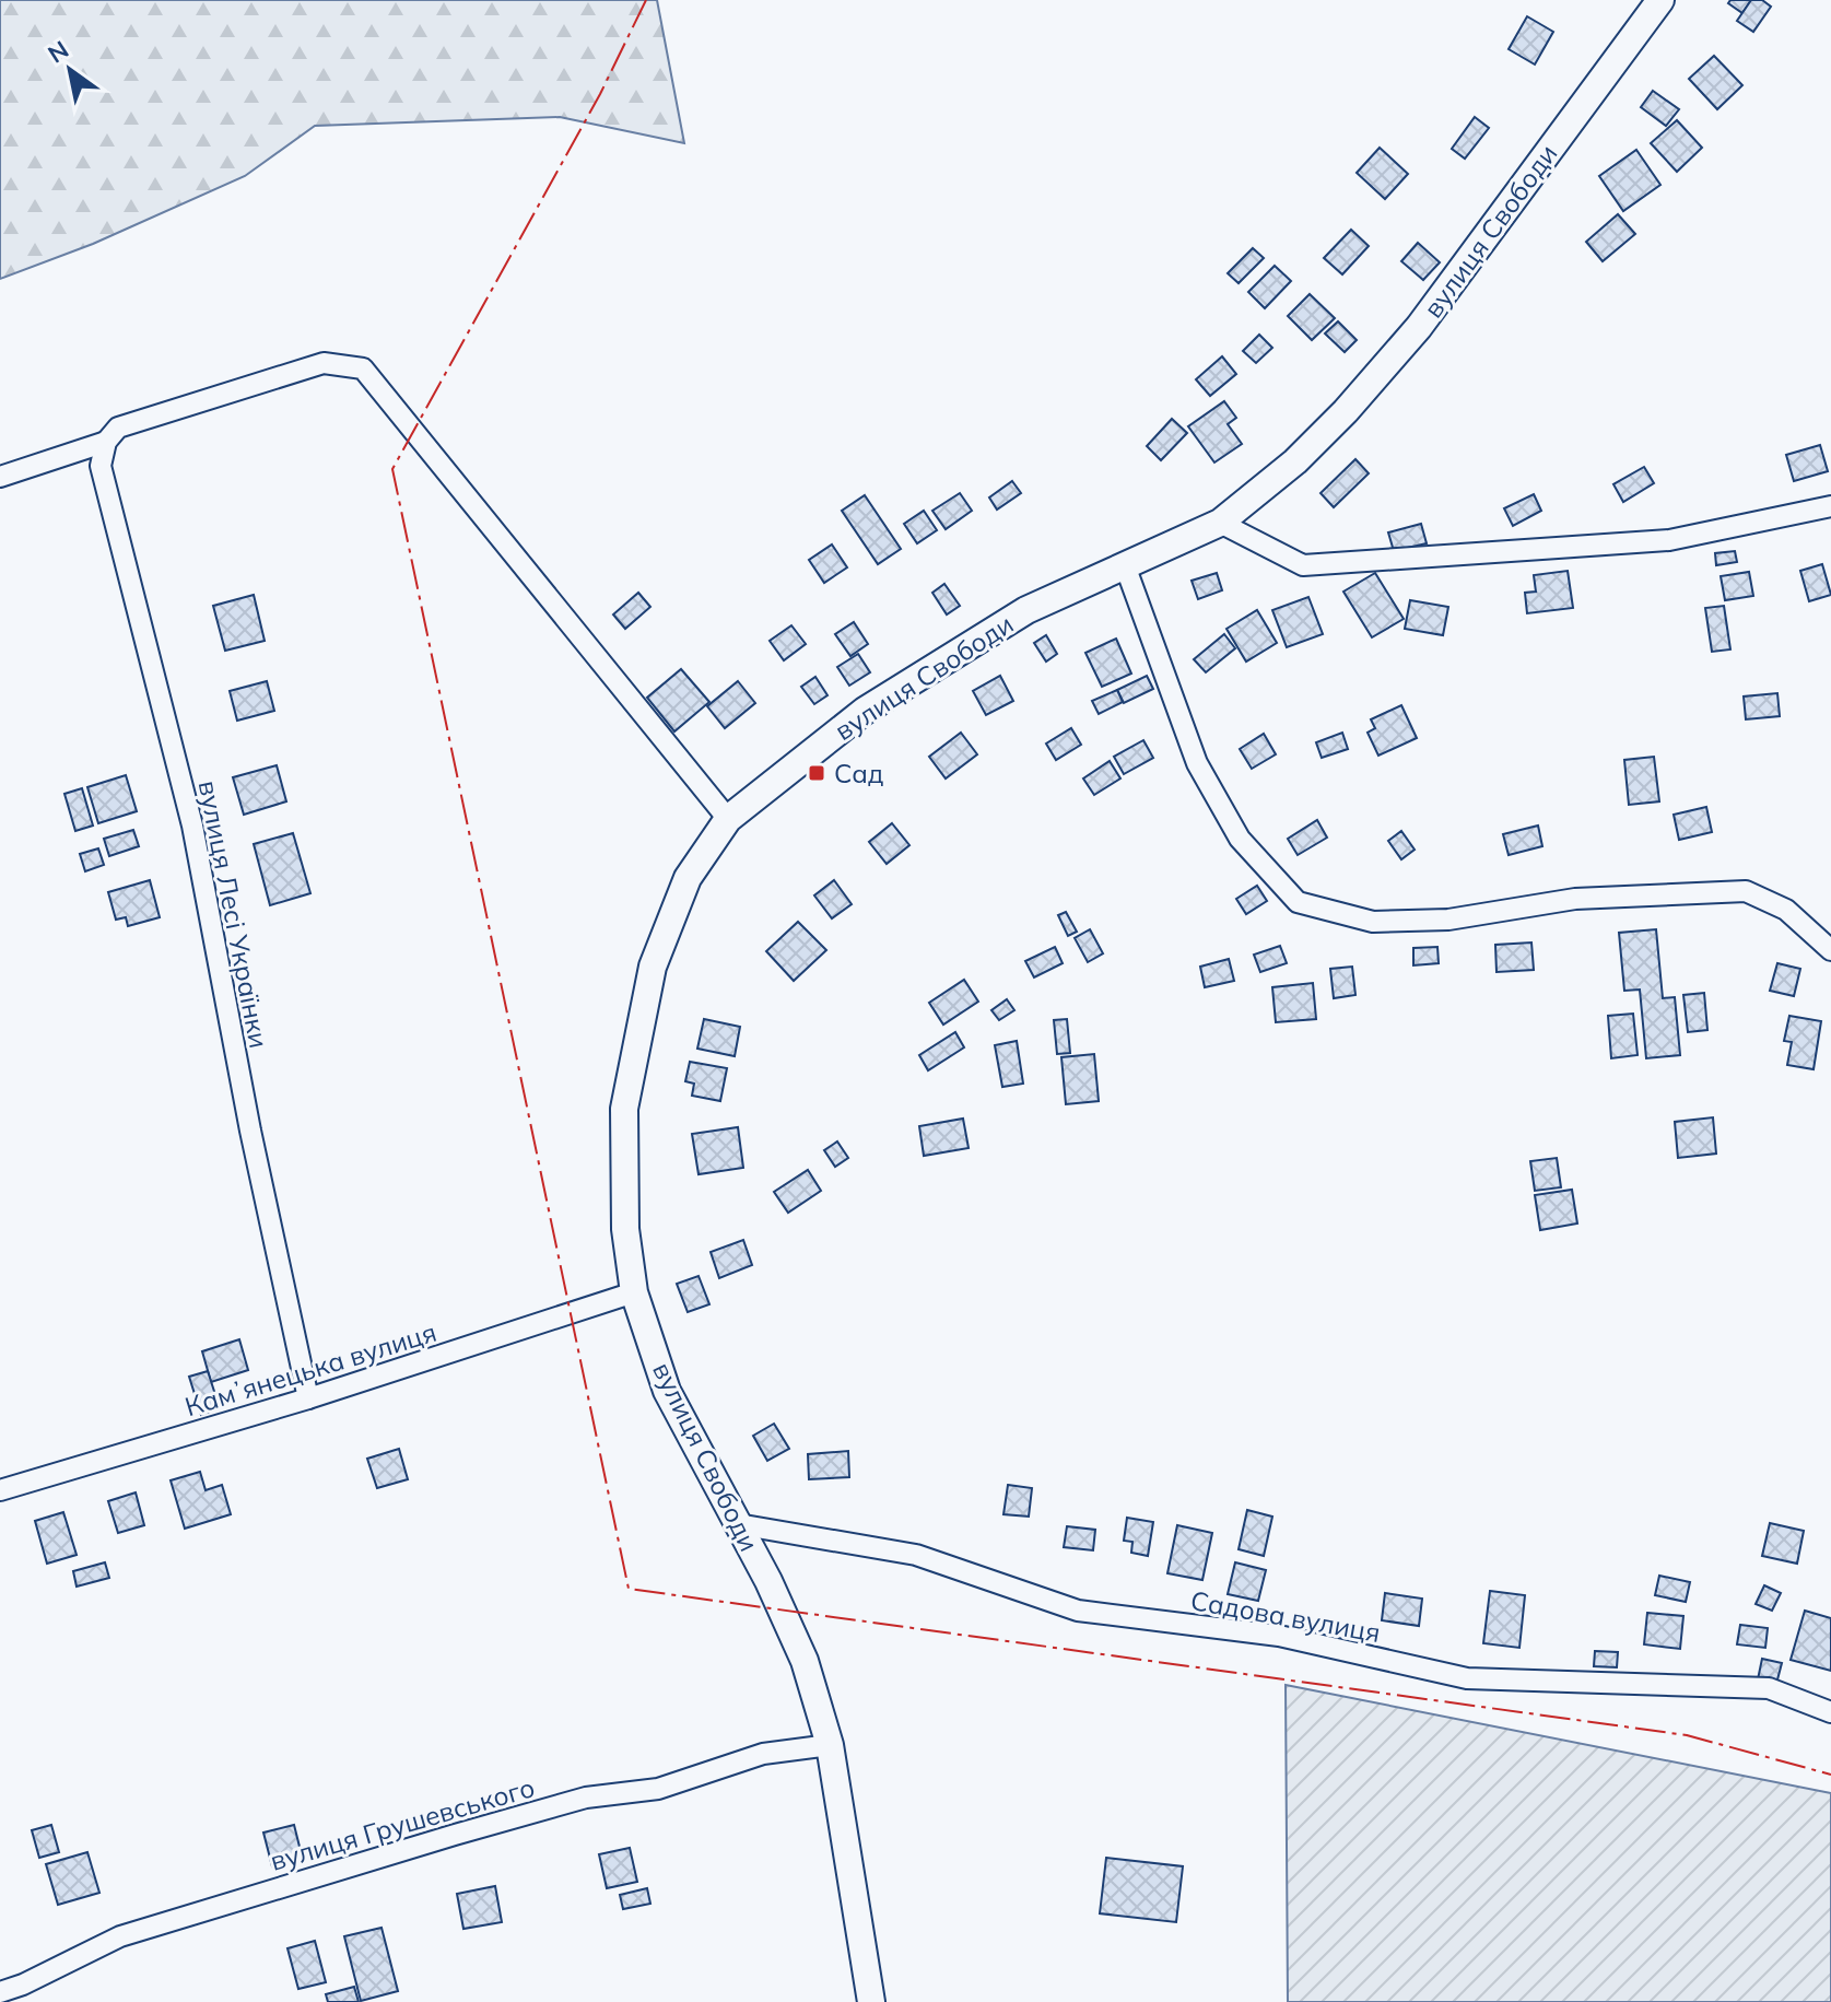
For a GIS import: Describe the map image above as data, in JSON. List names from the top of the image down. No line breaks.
{"streets":{"street":["вулиця Свободи","вулиця Лесі Українки","Камʼянецька вулиця","Садова вулиця","вулиця Грушевського"]},"crossings":[["вулиця Свободи","Камʼянецька вулиця"],["вулиця Свободи","Садова вулиця"],["вулиця Свободи","вулиця Грушевського"],["вулиця Лесі Українки","Камʼянецька вулиця"]],"places":{"transit":["Сад"]},"north":"top left"}
